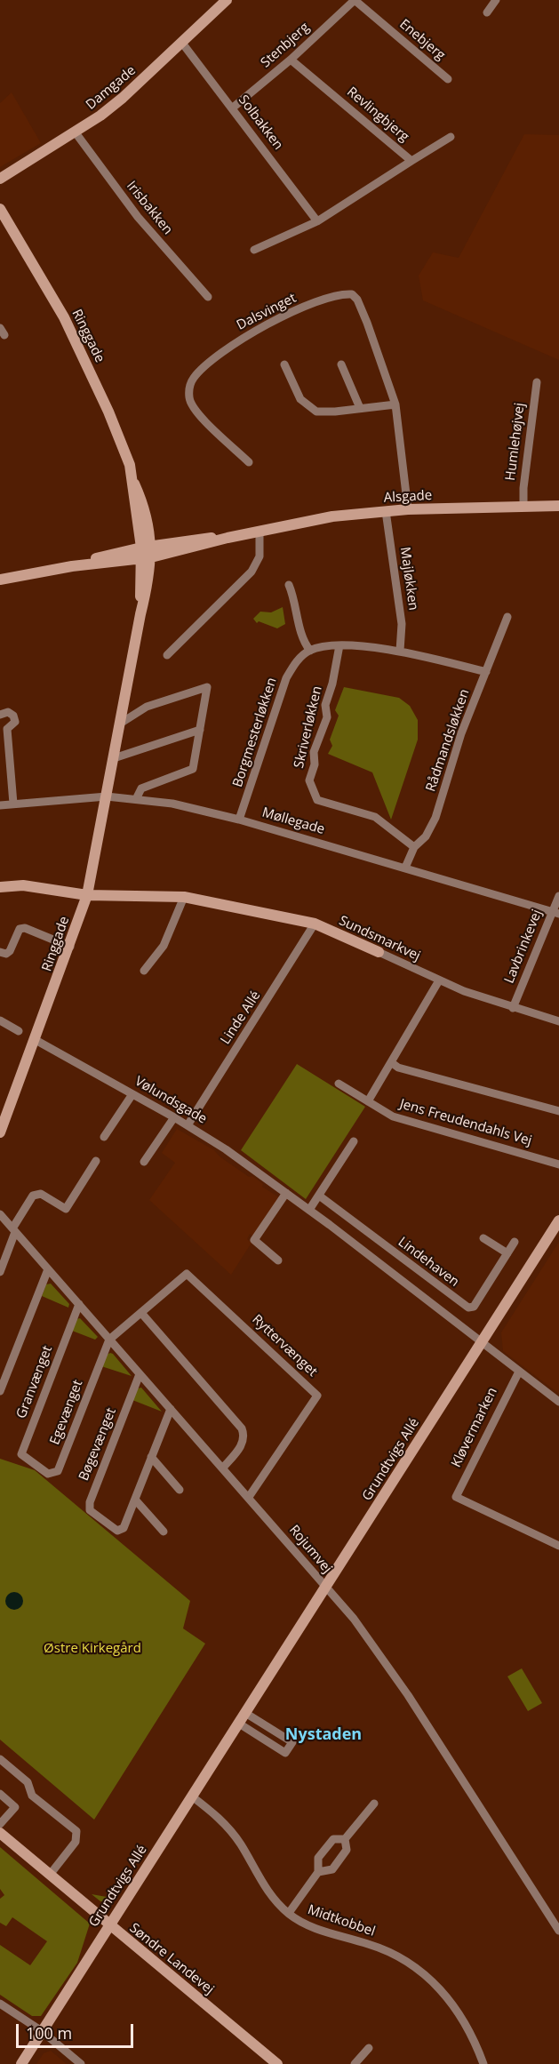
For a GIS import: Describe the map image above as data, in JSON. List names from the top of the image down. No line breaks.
{"streets":{"street":["Enebjerg","Stenbjerg","Damgade","Revlingbjerg","Solbakken","Irisbakken","Dalsvinget","Ringgade","Humlehøjvej","Alsgade","Majløkken","Skriverløkken","Borgmesterløkken","Rådmandsløkken","Møllegade","Sundsmarkvej","Lavbrinkevej","Linde Allé","Vølundsgade","Jens Freudendahls Vej","Lindehaven","Ryttervænget","Granvænget","Egevænget","Kløvermarken","Bøgevænget","Grundtvigs Allé","Rojumvej","Midtkobbel","Søndre Landevej"]},"crossings":[["Enebjerg","Stenbjerg"],["Stenbjerg","Revlingbjerg"],["Stenbjerg","Solbakken"],["Damgade","Solbakken"],["Damgade","Irisbakken"],["Dalsvinget","Alsgade"],["Ringgade","Alsgade"],["Ringgade","Møllegade"],["Ringgade","Sundsmarkvej"],["Ringgade","Vølundsgade"],["Humlehøjvej","Alsgade"],["Alsgade","Majløkken"],["Skriverløkken","Rådmandsløkken"],["Borgmesterløkken","Møllegade"],["Rådmandsløkken","Møllegade"],["Møllegade","Lavbrinkevej"],["Sundsmarkvej","Lavbrinkevej"],["Sundsmarkvej","Linde Allé"],["Linde Allé","Vølundsgade"],["Vølundsgade","Grundtvigs Allé"],["Ryttervænget","Egevænget"],["Ryttervænget","Rojumvej"],["Granvænget","Egevænget"],["Granvænget","Rojumvej"],["Egevænget","Rojumvej"],["Bøgevænget","Rojumvej"],["Grundtvigs Allé","Rojumvej"],["Grundtvigs Allé","Midtkobbel"],["Grundtvigs Allé","Søndre Landevej"]],"districts":["Nystaden"],"parks":["Østre Kirkegård"],"scale_bar":"100 m"}
